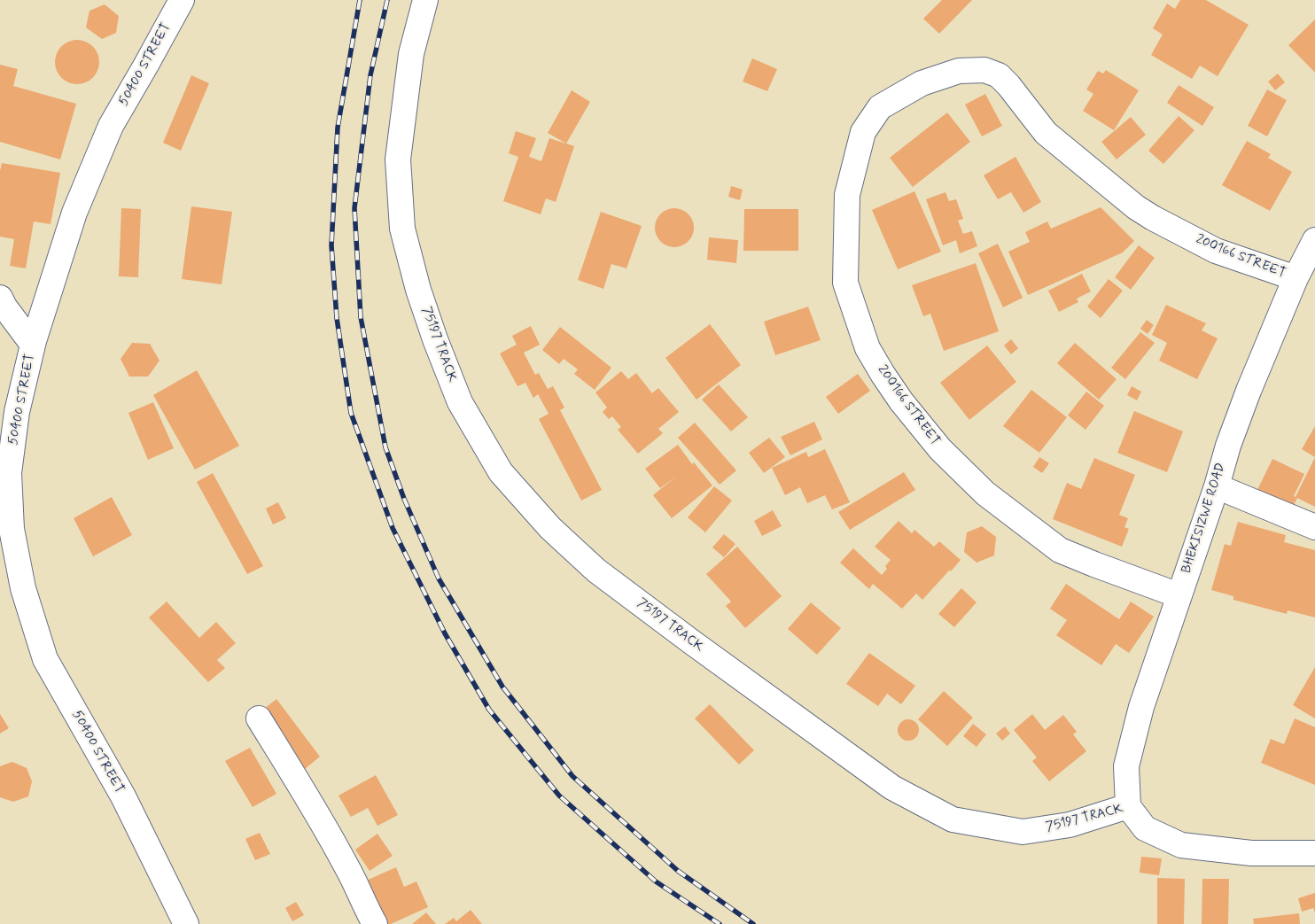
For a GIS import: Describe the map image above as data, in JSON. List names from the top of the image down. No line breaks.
{"streets":{"street":["50400 STREET","200166 STREET","75197 TRACK","BHEKISIZWE ROAD"]},"crossings":[["200166 STREET","BHEKISIZWE ROAD"],["75197 TRACK","BHEKISIZWE ROAD"]]}
